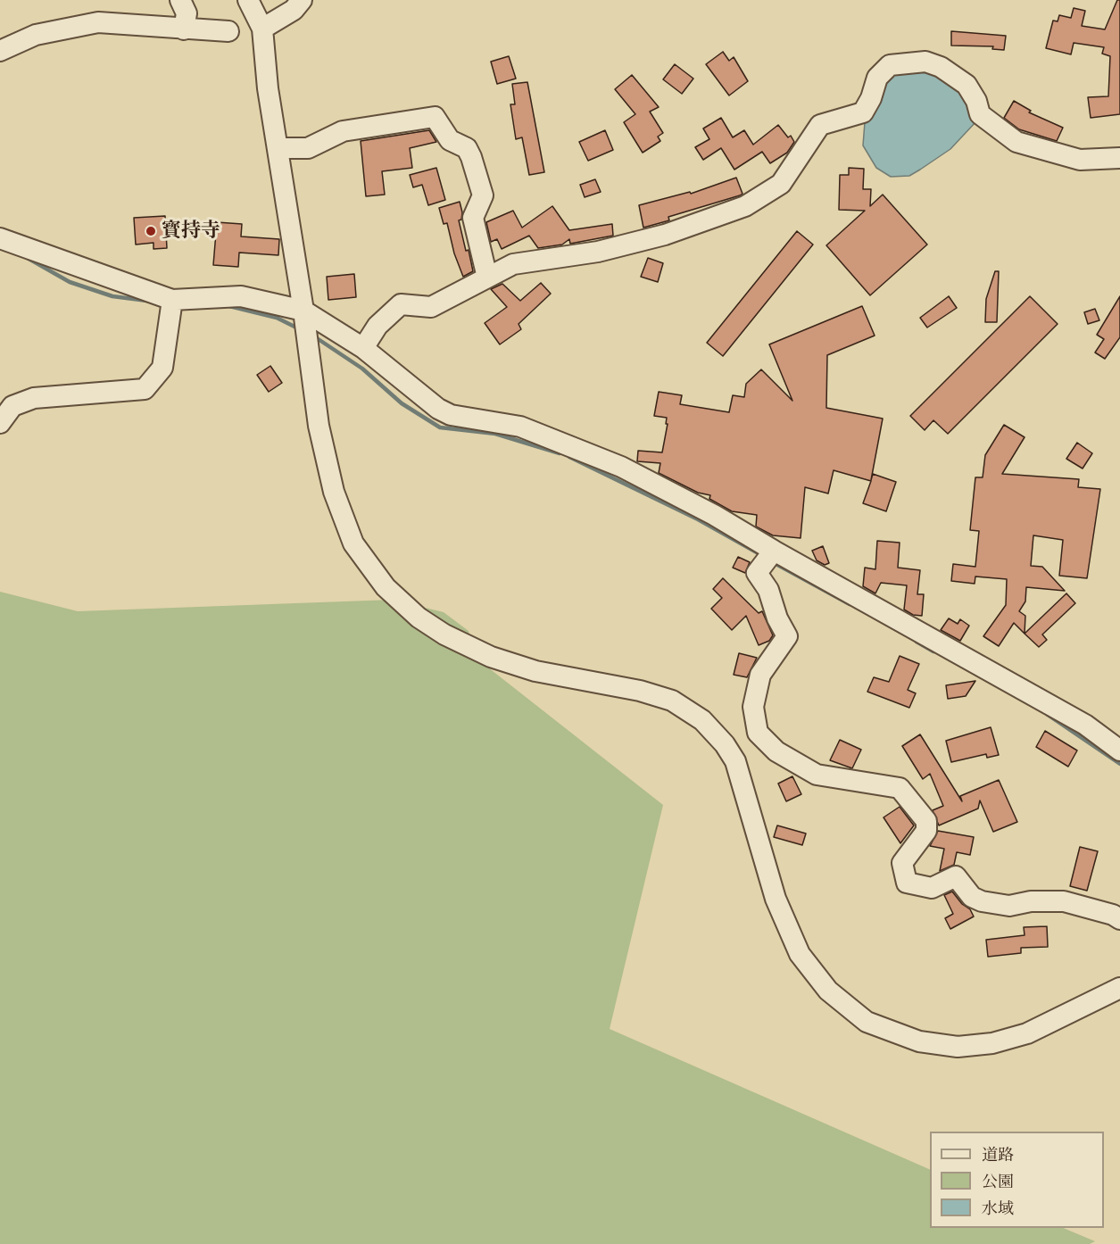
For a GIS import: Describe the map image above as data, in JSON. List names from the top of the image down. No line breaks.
{"places":["寳持寺"],"legend":["道路","公園","水域"]}
